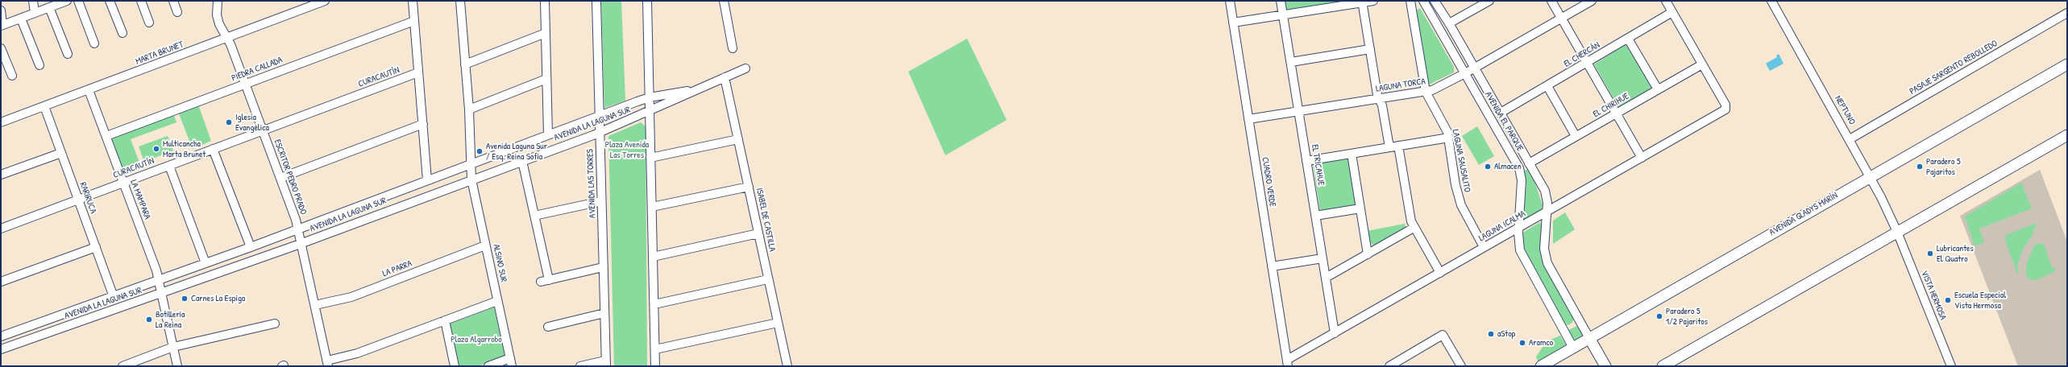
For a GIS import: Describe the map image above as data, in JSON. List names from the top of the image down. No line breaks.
{"streets":{"main road":["AVENIDA GLADYS MARÍN"],"street":["MARTA BRUNET","EL CHERCÁN","PASAJE SARGENTO REBOLLEDO","PIEDRA CALLADA","CURACAUTÍN","LAGUNA TORCA","EL CHIRIHUE","NEPTUNO","AVENIDA EL PARQUE","AVENIDA LA LAGUNA SUR","LAGUNA SAUSALITO","EL TRICAHUE","ESCRITOR PEDRO PRADO","CUADRO VERDE","AVENIDA LAS TORRES","RARIRUCA","LA MAMPARA","ISABEL DE CASTILLA","LAGUNA ICALMA","ALSINO SUR","LA PARRA","VISTA HERMOSA"]},"crossings":[["MARTA BRUNET","ESCRITOR PEDRO PRADO"],["MARTA BRUNET","RARIRUCA"],["MARTA BRUNET","LA MAMPARA"],["EL CHERCÁN","AVENIDA EL PARQUE"],["PASAJE SARGENTO REBOLLEDO","NEPTUNO"],["PIEDRA CALLADA","ESCRITOR PEDRO PRADO"],["PIEDRA CALLADA","LA MAMPARA"],["CURACAUTÍN","ESCRITOR PEDRO PRADO"],["CURACAUTÍN","RARIRUCA"],["CURACAUTÍN","LA MAMPARA"],["LAGUNA TORCA","AVENIDA EL PARQUE"],["LAGUNA TORCA","LAGUNA SAUSALITO"],["LAGUNA TORCA","EL TRICAHUE"],["LAGUNA TORCA","CUADRO VERDE"],["EL CHIRIHUE","AVENIDA EL PARQUE"],["EL CHIRIHUE","LAGUNA ICALMA"],["NEPTUNO","AVENIDA GLADYS MARÍN"],["NEPTUNO","VISTA HERMOSA"],["AVENIDA EL PARQUE","AVENIDA GLADYS MARÍN"],["AVENIDA EL PARQUE","LAGUNA ICALMA"],["AVENIDA LA LAGUNA SUR","ESCRITOR PEDRO PRADO"],["AVENIDA LA LAGUNA SUR","AVENIDA LAS TORRES"],["AVENIDA LA LAGUNA SUR","RARIRUCA"],["AVENIDA LA LAGUNA SUR","LA MAMPARA"],["AVENIDA LA LAGUNA SUR","ISABEL DE CASTILLA"],["AVENIDA LA LAGUNA SUR","ALSINO SUR"],["LAGUNA SAUSALITO","LAGUNA ICALMA"],["EL TRICAHUE","LAGUNA ICALMA"],["ESCRITOR PEDRO PRADO","LA PARRA"],["CUADRO VERDE","LAGUNA ICALMA"],["ALSINO SUR","LA PARRA"]],"parks":["Plaza Avenida Las Torres","Plaza Algarrobo"],"places":["Iglesia Evangélica","Multicancha Marta Brunet","Avenida Laguna Sur / Esq. Reina Sofía","Almacen","Paradero 5 Pajaritos","Lubricantes El Quatro","Carnes La Espiga","Escuela Especial Vista Hermosa","Paradero 5 1/2 Pajaritos","Botillería La Reina","aStop","Aramco"]}
